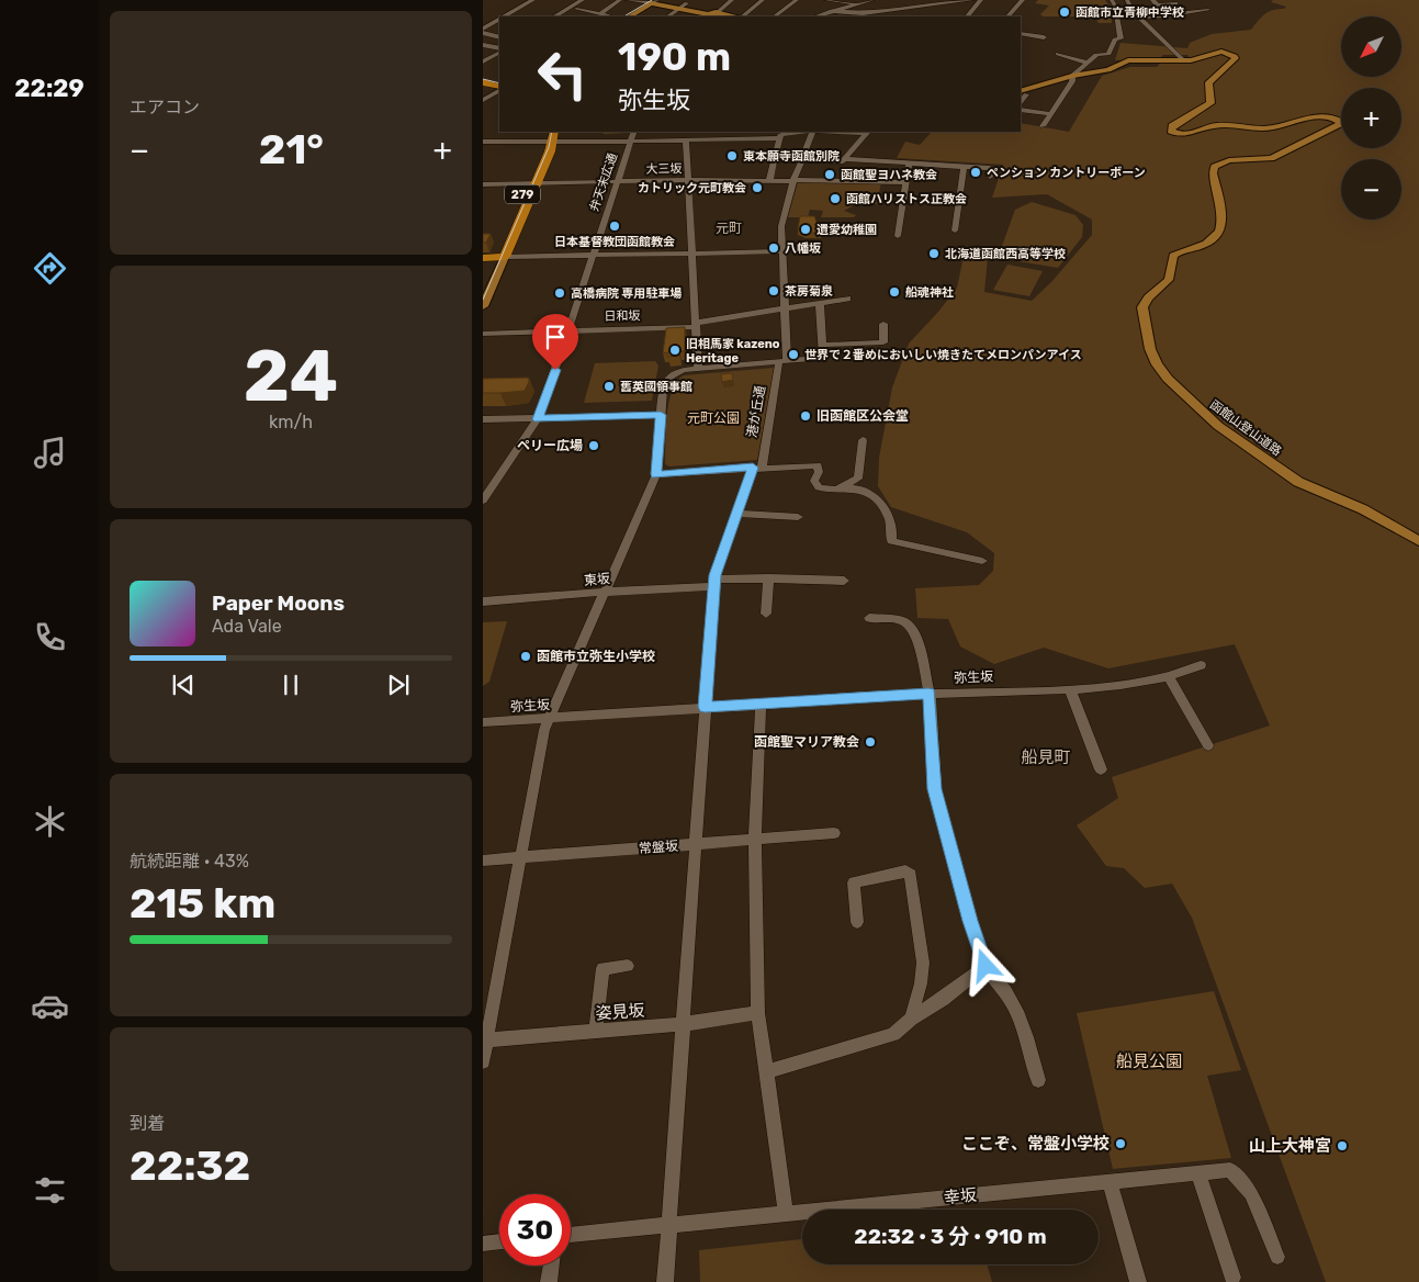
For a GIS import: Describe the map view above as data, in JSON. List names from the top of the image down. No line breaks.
{"streets":{"highway":["279"],"main road":["函館山登山道路"],"street":["大三坂","弁天末広通","日和坂","港が丘通","東坂","弥生坂","常盤坂","姿見坂","幸坂"]},"crossings":[["大三坂","弁天末広通"],["大三坂","279"],["大三坂","港が丘通"],["弁天末広通","日和坂"],["日和坂","港が丘通"],["港が丘通","東坂"],["港が丘通","弥生坂"],["港が丘通","常盤坂"],["港が丘通","姿見坂"],["港が丘通","幸坂"]],"districts":["元町","船見町"],"parks":["元町公園","船見公園"],"places":["函館市立青柳中学校","東本願寺函館別院","ペンション カントリーボーン","函館聖ヨハネ教会","カトリック元町教会","函館ハリストス正教会","日本基督教団函館教会","遺愛幼稚園","八幡坂","北海道函館西高等学校","茶房菊泉","船魂神社","高橋病院 専用駐車場","旧相馬家 kazeno Heritage","世界で２番めにおいしい焼きたてメロンパンアイス","舊英國領事館","旧函館区公会堂","ペリー広場","函館市立弥生小学校","函館聖マリア教会","ここぞ、常盤小学校","山上大神宮"],"north":"bottom left","page":{"tabs":"22:29","tile":["エアコン",["24","km/h"],["航続距離 · 43%","215 km"],["到着","22:32"]],"map_buttons":["+","−"],"turn":["190 m","弥生坂"],"heat":["−","21°","+"],"song":["Paper Moons","Ada Vale"],"limit":"30","trip":"22:32 · 3 分 · 910 m"}}
